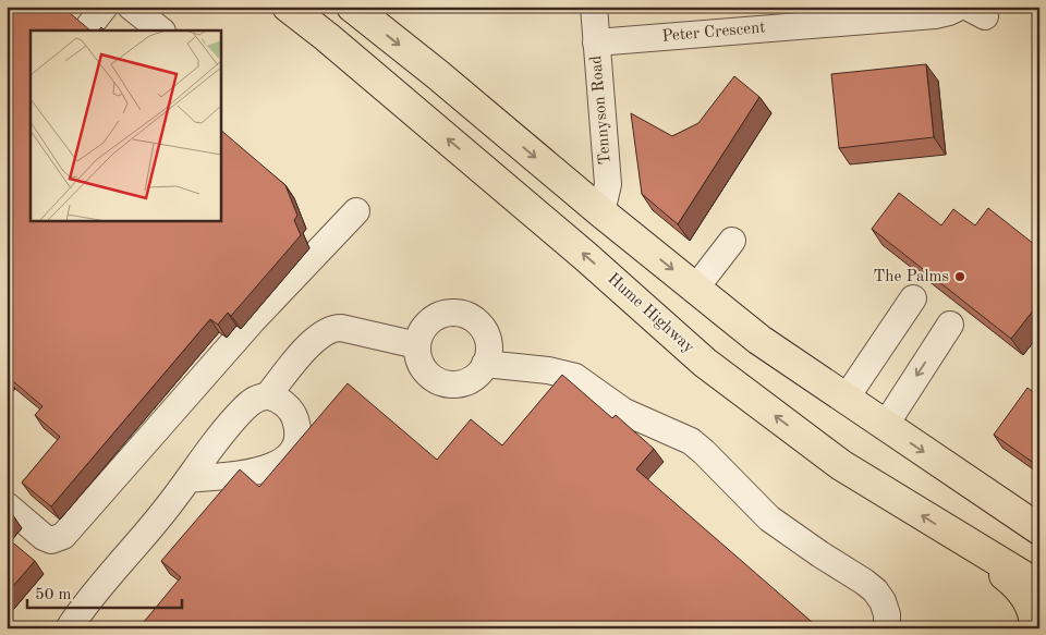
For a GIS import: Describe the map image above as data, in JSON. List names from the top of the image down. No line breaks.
{"streets":{"highway":["Hume Highway"],"street":["Peter Crescent","Tennyson Road"]},"crossings":[["Peter Crescent","Tennyson Road"]],"places":["The Palms"],"scale_bar":"50 m"}
